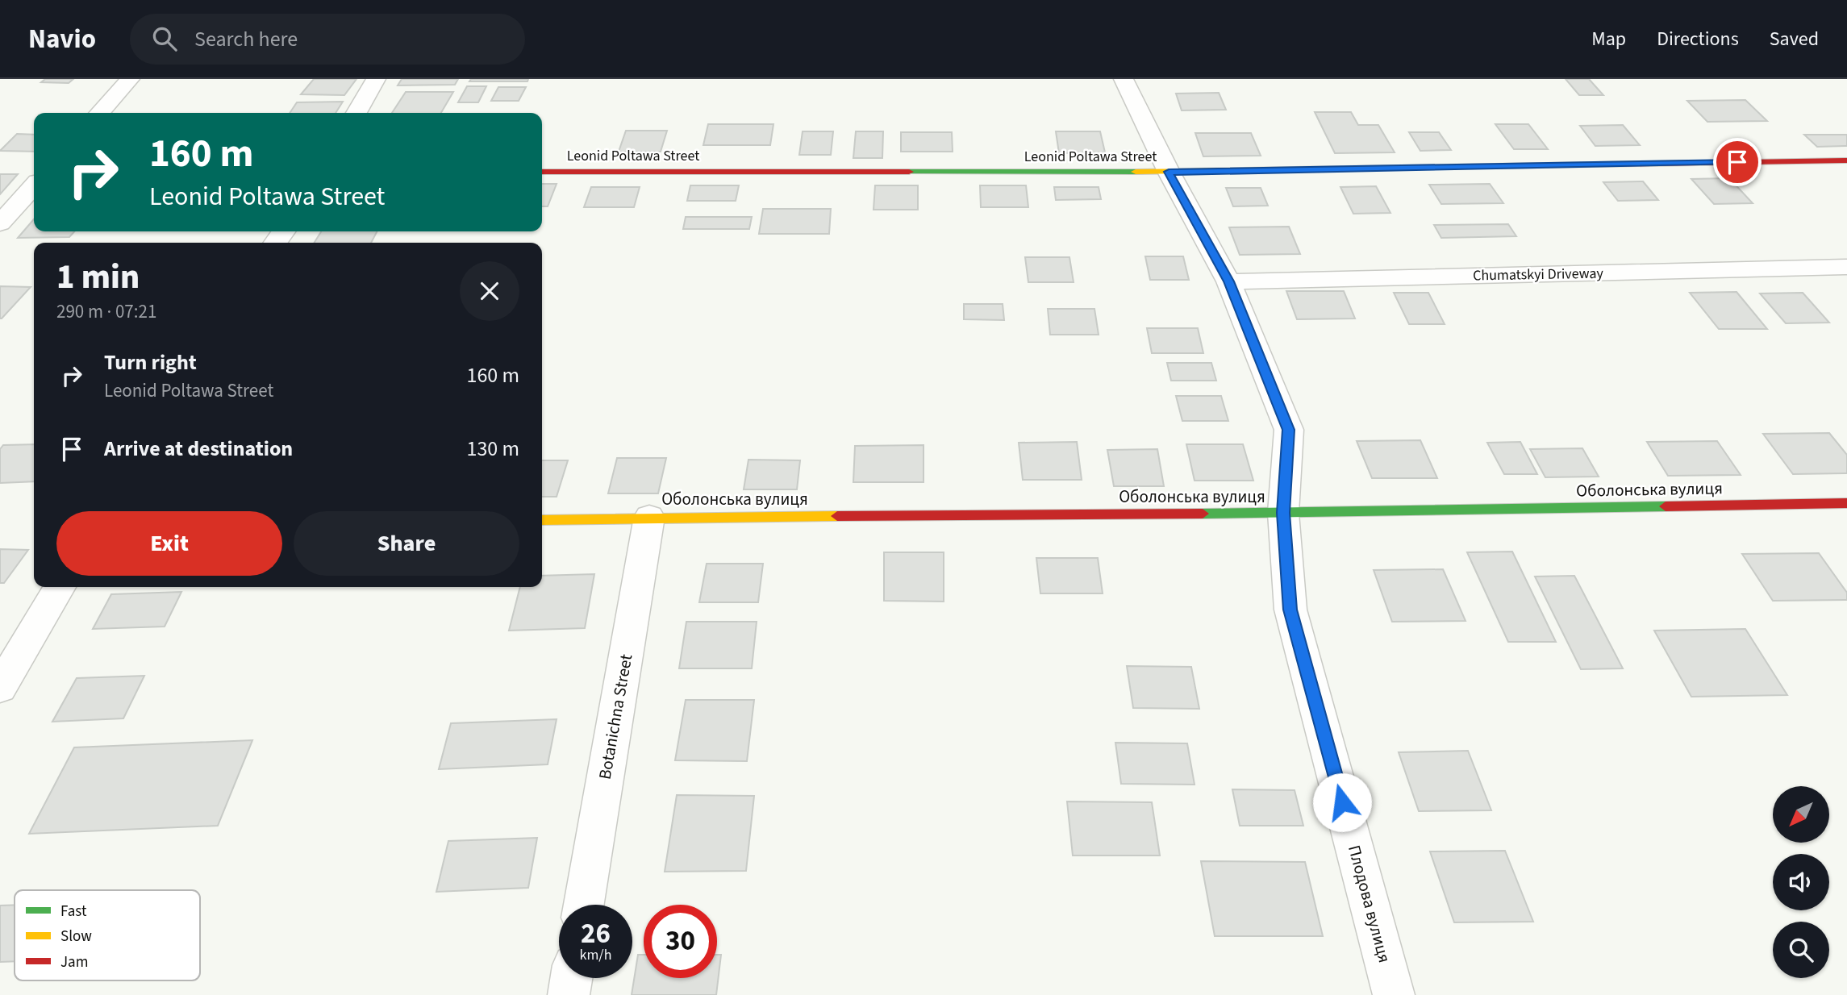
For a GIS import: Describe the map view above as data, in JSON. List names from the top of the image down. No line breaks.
{"streets":{"street":["Leonid Poltawa Street","Chumatskyi Driveway","Оболонська вулиця","Botanichna Street","Плодова вулиця"]},"crossings":[["Leonid Poltawa Street","Плодова вулиця"],["Chumatskyi Driveway","Плодова вулиця"],["Оболонська вулиця","Botanichna Street"],["Оболонська вулиця","Плодова вулиця"]],"legend":["Fast","Slow","Jam"],"north":"bottom left","page":{"header":"Navio","search":"Search here","nav":["Map","Directions","Saved"],"turn":["160 m","Leonid Poltawa Street"],"heading":["1 min","290 m · 07:21"],"list":[{"name":"Turn right","note":"Leonid Poltawa Street","value":"160 m"},{"name":"Arrive at destination","value":"130 m"}],"buttons":["Exit","Share"],"speed":"26 km/h","limit":"30"}}
